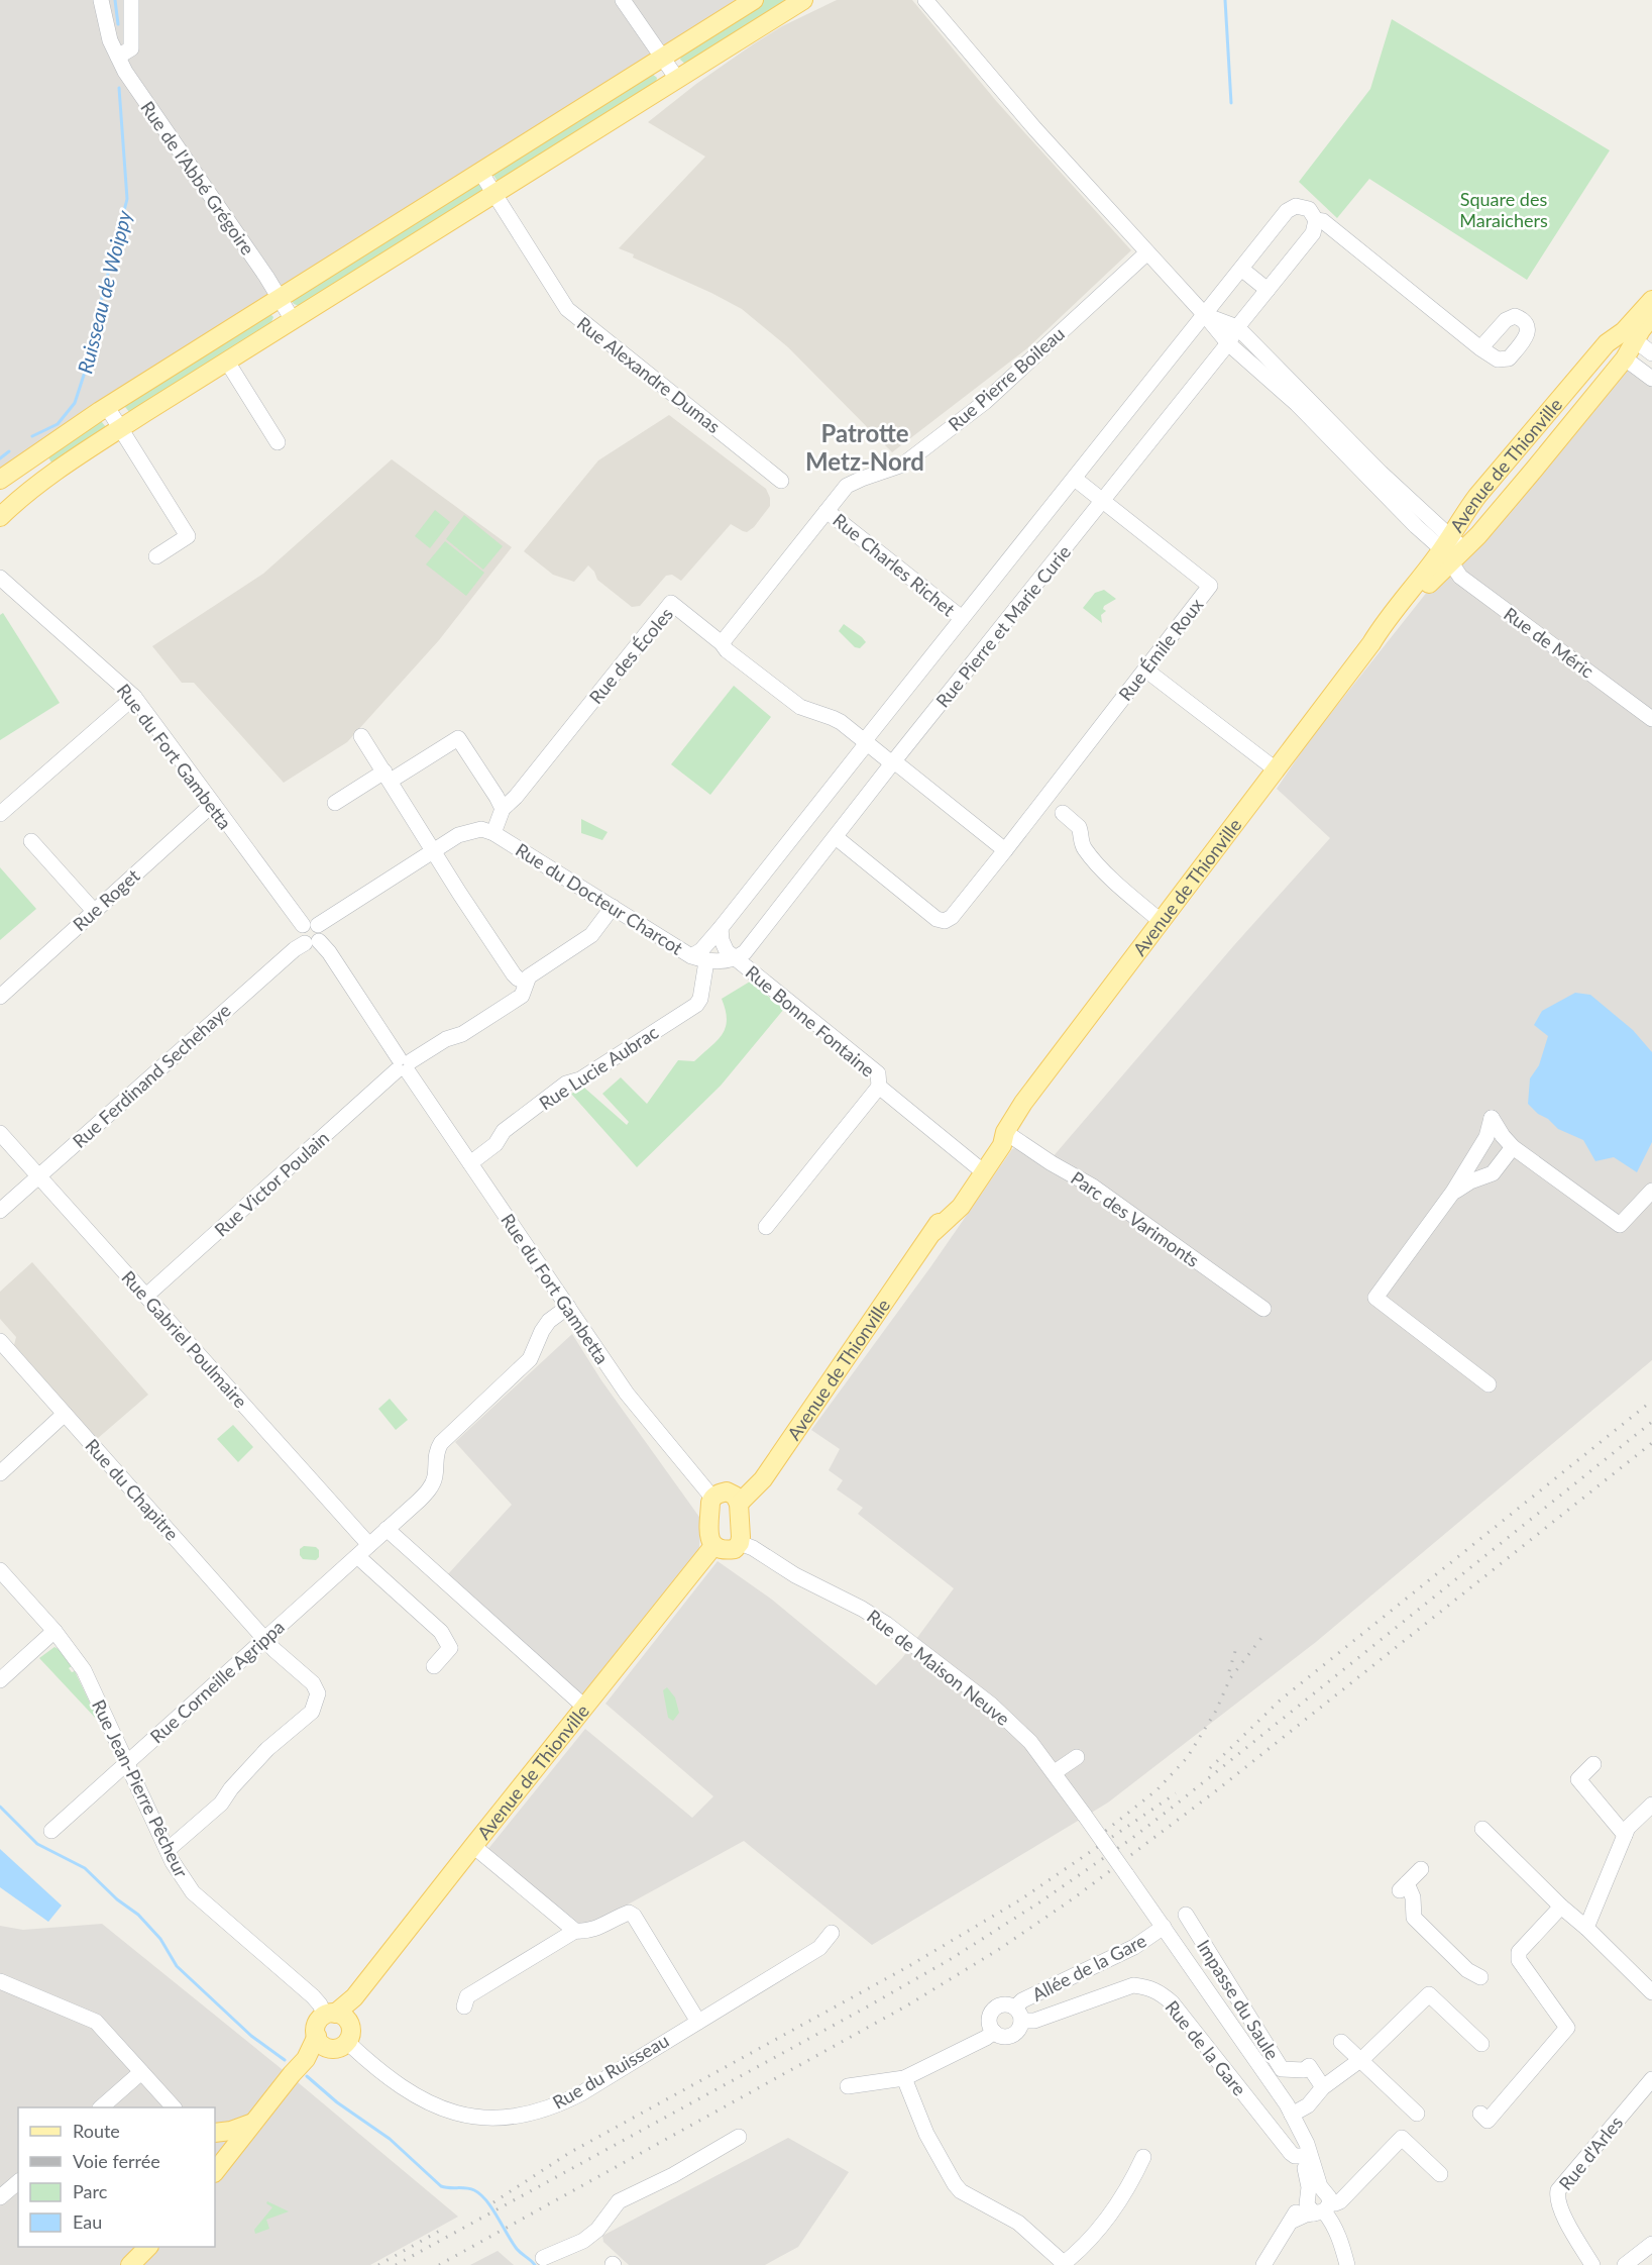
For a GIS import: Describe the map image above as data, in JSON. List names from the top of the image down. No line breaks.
{"streets":{"main road":["Avenue de Thionville"],"street":["Rue de l'Abbé Grégoire","Rue Alexandre Dumas","Rue Pierre Boileau","Rue Charles Richet","Rue Pierre et Marie Curie","Rue de Méric","Rue Émile Roux","Rue des Écoles","Rue du Fort Gambetta","Rue du Docteur Charcot","Rue Roget","Rue Bonne Fontaine","Rue Lucie Aubrac","Rue Ferdinand Sechehaye","Rue Victor Poulain","Parc des Varimonts","Rue Gabriel Poulmaire","Rue du Chapitre","Rue de Maison Neuve","Rue Corneille Agrippa","Rue Jean-Pierre Pêcheur","Allée de la Gare","Impasse du Saule","Rue de la Gare","Rue du Ruisseau","Rue d'Arles"]},"crossings":[["Rue Pierre Boileau","Rue Charles Richet"],["Avenue de Thionville","Rue de Méric"],["Avenue de Thionville","Parc des Varimonts"],["Avenue de Thionville","Rue Jean-Pierre Pêcheur"],["Avenue de Thionville","Rue du Ruisseau"],["Rue Charles Richet","Rue Pierre et Marie Curie"],["Rue Pierre et Marie Curie","Rue Émile Roux"],["Rue Pierre et Marie Curie","Rue du Docteur Charcot"],["Rue Pierre et Marie Curie","Rue Bonne Fontaine"],["Rue des Écoles","Rue du Docteur Charcot"],["Rue du Fort Gambetta","Rue Roget"],["Rue du Fort Gambetta","Rue Lucie Aubrac"],["Rue du Fort Gambetta","Rue Ferdinand Sechehaye"],["Rue du Fort Gambetta","Rue Victor Poulain"],["Rue du Fort Gambetta","Rue Corneille Agrippa"],["Rue du Docteur Charcot","Rue Lucie Aubrac"],["Rue du Docteur Charcot","Rue Victor Poulain"],["Rue Ferdinand Sechehaye","Rue Gabriel Poulmaire"],["Rue Victor Poulain","Rue Gabriel Poulmaire"],["Rue Gabriel Poulmaire","Rue Corneille Agrippa"],["Rue du Chapitre","Rue Corneille Agrippa"],["Rue du Chapitre","Rue Jean-Pierre Pêcheur"],["Rue de Maison Neuve","Allée de la Gare"],["Rue de Maison Neuve","Rue de la Gare"],["Rue Corneille Agrippa","Rue Jean-Pierre Pêcheur"],["Rue Jean-Pierre Pêcheur","Rue du Ruisseau"],["Allée de la Gare","Rue de la Gare"]],"districts":["Patrotte Metz-Nord"],"water":["Ruisseau de Woippy"],"parks":["Square des Maraichers"],"legend":["Route","Voie ferrée","Parc","Eau"]}
